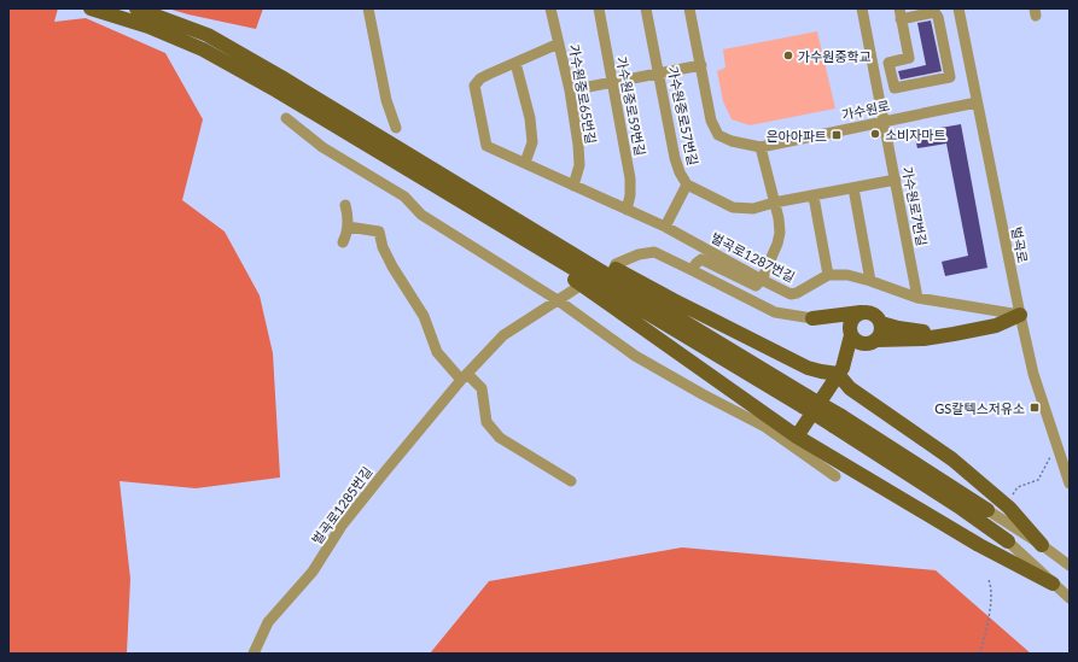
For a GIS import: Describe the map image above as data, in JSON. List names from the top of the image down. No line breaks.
{"streets":{"street":["가수원중로65번길","가수원중로59번길","가수원로","가수원중로57번길","가수원로7번길","벌곡로","벌곡로1287번길","벌곡로1285번길"]},"crossings":[["가수원중로65번길","벌곡로1287번길"],["가수원중로59번길","벌곡로1287번길"],["가수원로","가수원로7번길"],["가수원로","벌곡로"],["가수원중로57번길","가수원로7번길"]],"places":{"other":["가수원중학교","소비자마트"],"transit":["은아아파트","GS칼텍스저유소"]}}
